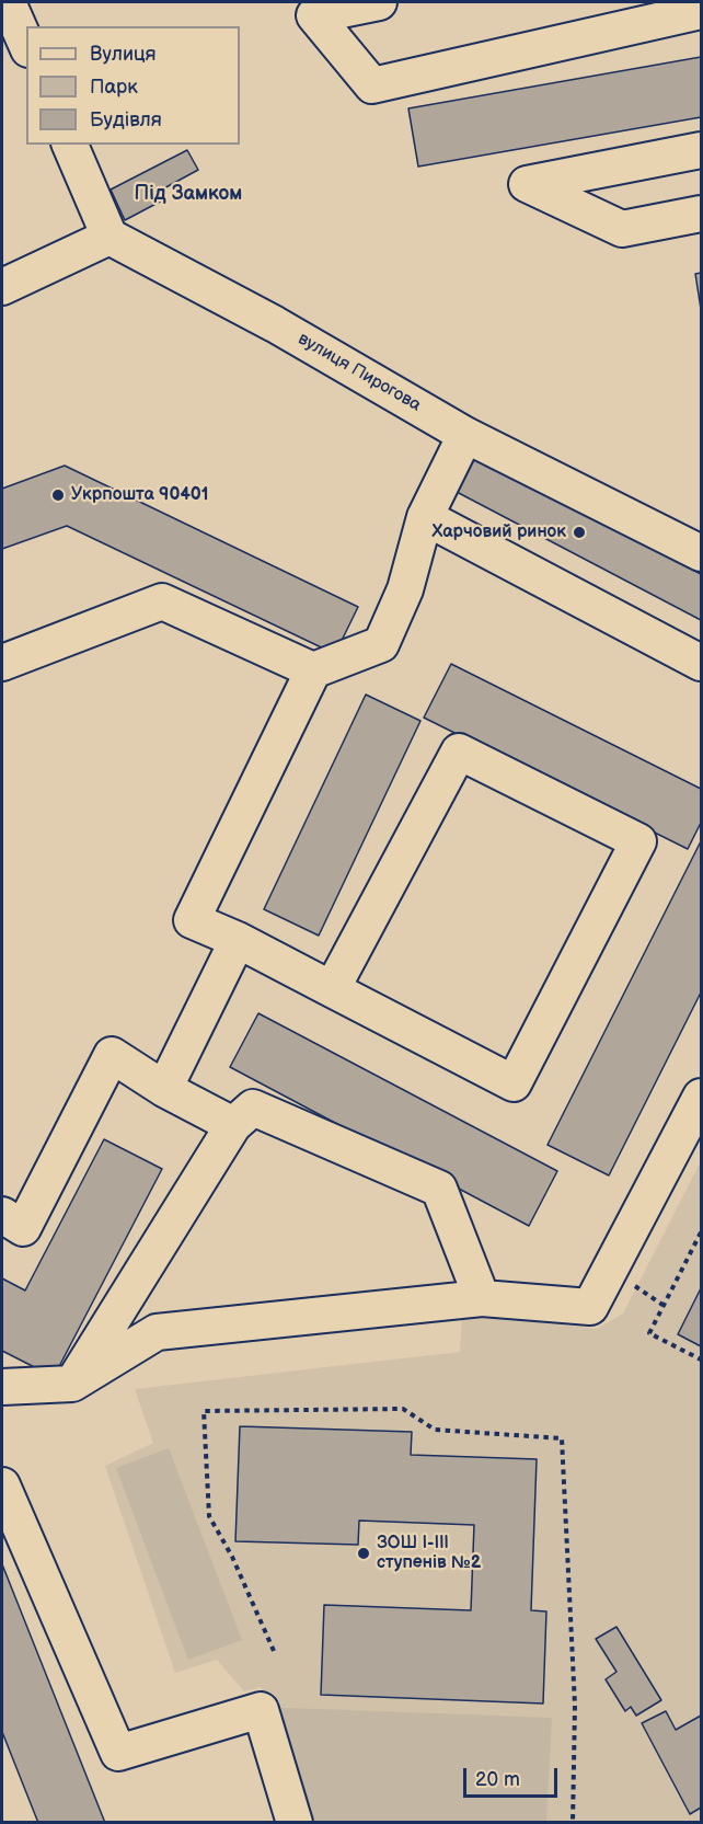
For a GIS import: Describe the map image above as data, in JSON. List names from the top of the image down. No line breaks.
{"streets":{"street":["вулиця Пирогова"]},"districts":["Під Замком"],"places":["Укрпошта 90401","Харчовий ринок","ЗОШ І-ІІІ ступенів №2"],"legend":["Вулиця","Парк","Будівля"],"scale_bar":"20 m"}
